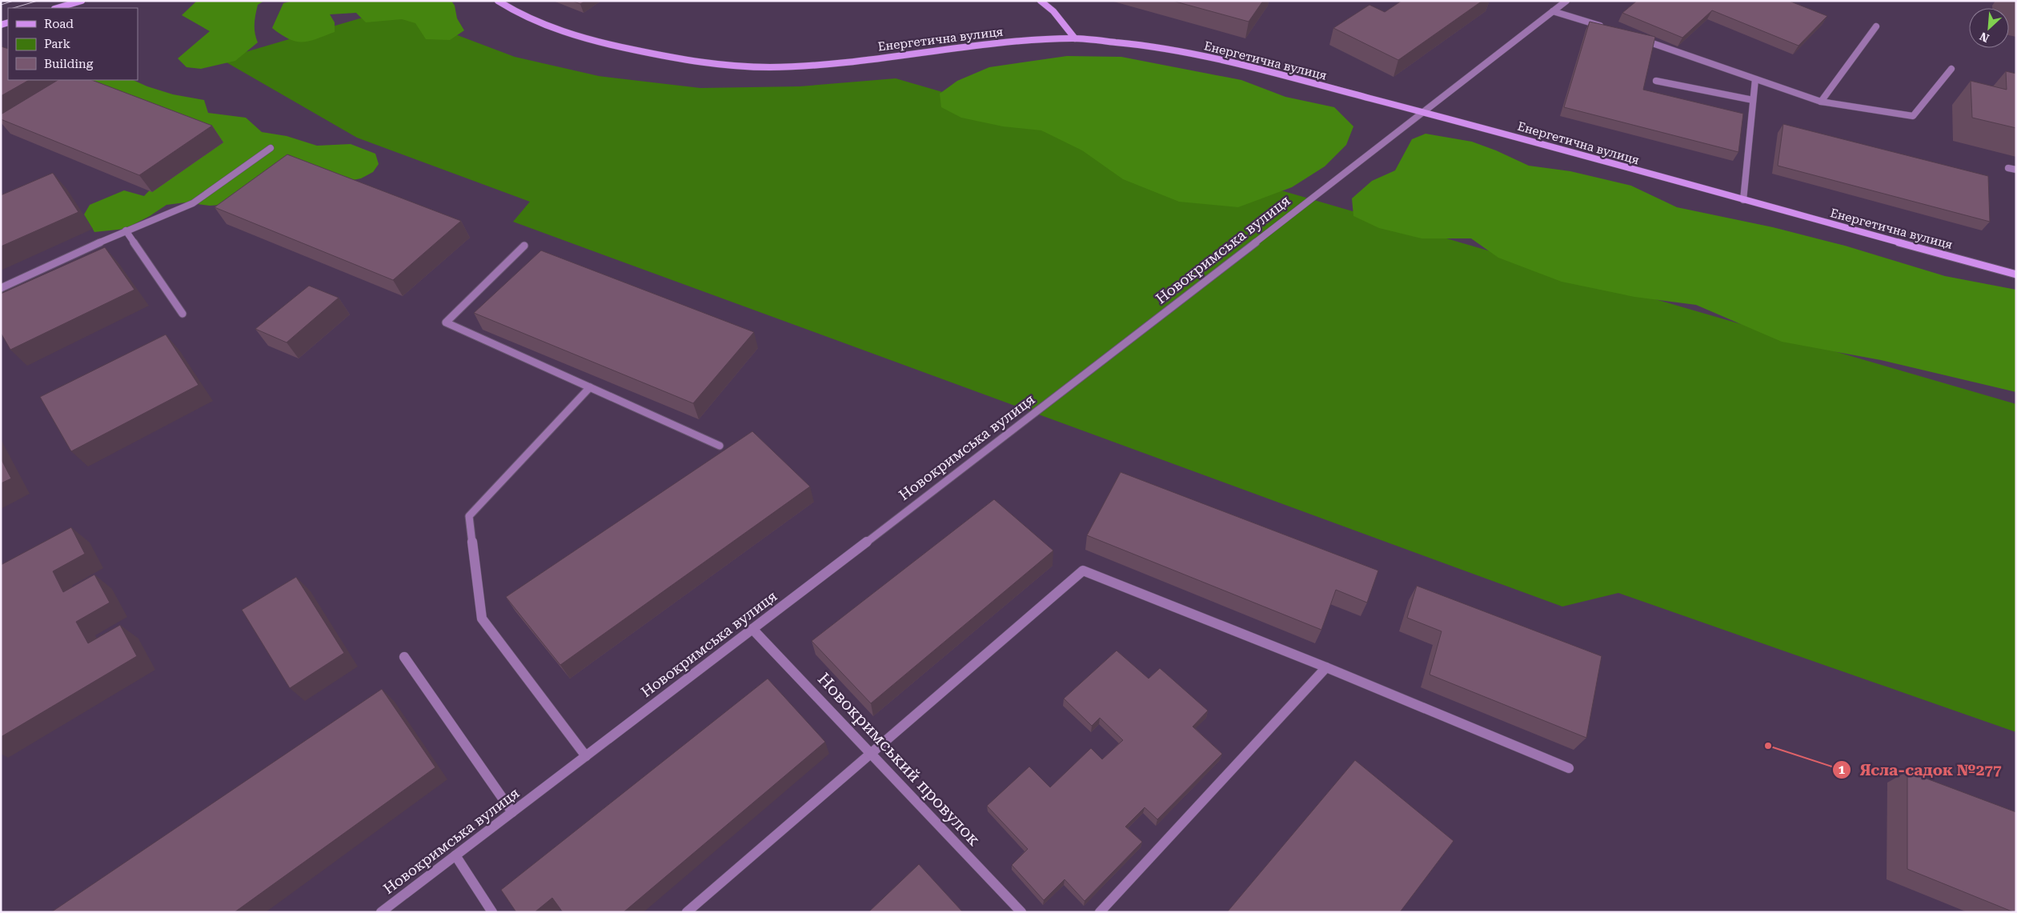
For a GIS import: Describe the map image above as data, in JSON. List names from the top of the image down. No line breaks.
{"streets":{"main road":["Енергетична вулиця"],"street":["Новокримська вулиця","Новокримський провулок"]},"crossings":[["Енергетична вулиця","Новокримська вулиця"],["Новокримська вулиця","Новокримський провулок"]],"places":["Ясла-садок №277"],"legend":["Road","Park","Building"],"north":"bottom left"}
